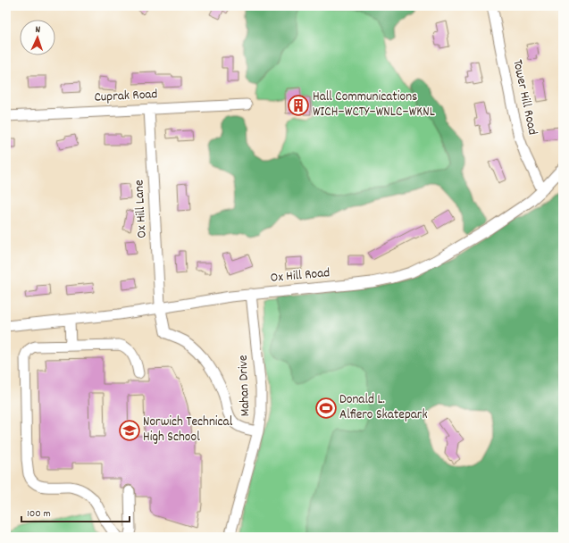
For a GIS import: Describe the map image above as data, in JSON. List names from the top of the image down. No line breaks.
{"streets":{"street":["Cuprak Road","Tower Hill Road","Ox Hill Lane","Ox Hill Road","Mahan Drive"]},"crossings":[["Cuprak Road","Ox Hill Lane"],["Tower Hill Road","Ox Hill Road"],["Ox Hill Lane","Ox Hill Road"],["Ox Hill Lane","Mahan Drive"],["Ox Hill Road","Mahan Drive"]],"places":{"building":["Hall Communications WICH–WCTY–WNLC–WKNL"],"sports":["Donald L. Alfiero Skatepark"],"school or university":["Norwich Technical High School"]},"scale_bar":"100 m","north":"top"}
